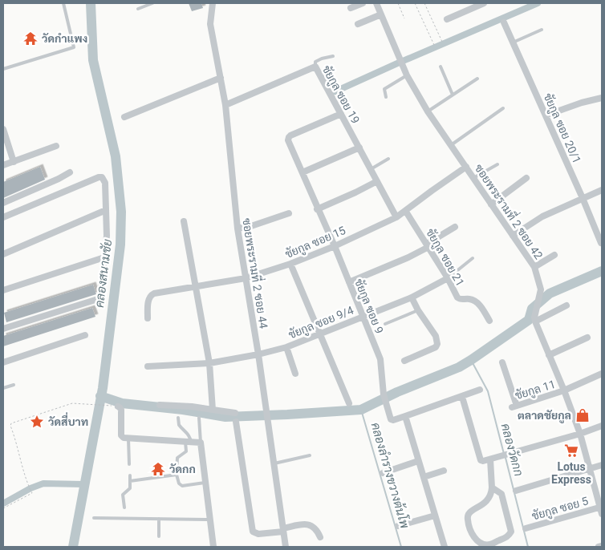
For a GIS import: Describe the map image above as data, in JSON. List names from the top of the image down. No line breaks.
{"streets":{"street":["ชัยกูล ซอย 19","ชัยกูล ซอย 20/1","ซอยพระรามที่ 2 ซอย 42","ชัยกูล ซอย 15","ชัยกูล ซอย 21","ซอยพระรามที่ 2 ซอย 44","ชัยกูล ซอย 9","ชัยกูล ซอย 9/4","ชัยกูล 11","ชัยกูล ซอย 5"]},"crossings":[["ชัยกูล ซอย 19","ชัยกูล ซอย 15"],["ชัยกูล ซอย 19","ซอยพระรามที่ 2 ซอย 44"],["ชัยกูล ซอย 19","ชัยกูล ซอย 9"],["ซอยพระรามที่ 2 ซอย 42","ชัยกูล ซอย 15"],["ซอยพระรามที่ 2 ซอย 42","ชัยกูล 11"],["ซอยพระรามที่ 2 ซอย 42","ชัยกูล ซอย 5"],["ชัยกูล ซอย 15","ชัยกูล ซอย 21"],["ชัยกูล ซอย 15","ซอยพระรามที่ 2 ซอย 44"],["ชัยกูล ซอย 15","ชัยกูล ซอย 9"],["ชัยกูล ซอย 21","ชัยกูล ซอย 9/4"],["ซอยพระรามที่ 2 ซอย 44","ชัยกูล ซอย 9/4"],["ชัยกูล ซอย 9","ชัยกูล ซอย 9/4"]],"water":["คลองสนามชัย","คลองวัดกก","คลองลำรางขวางต้นโพ"],"places":{"temple":["วัดกำแพง","วัดกก"],"shop":["ตลาดชัยกูล"],"place":["วัดสี่บาท"],"supermarket":["Lotus Express"]}}
